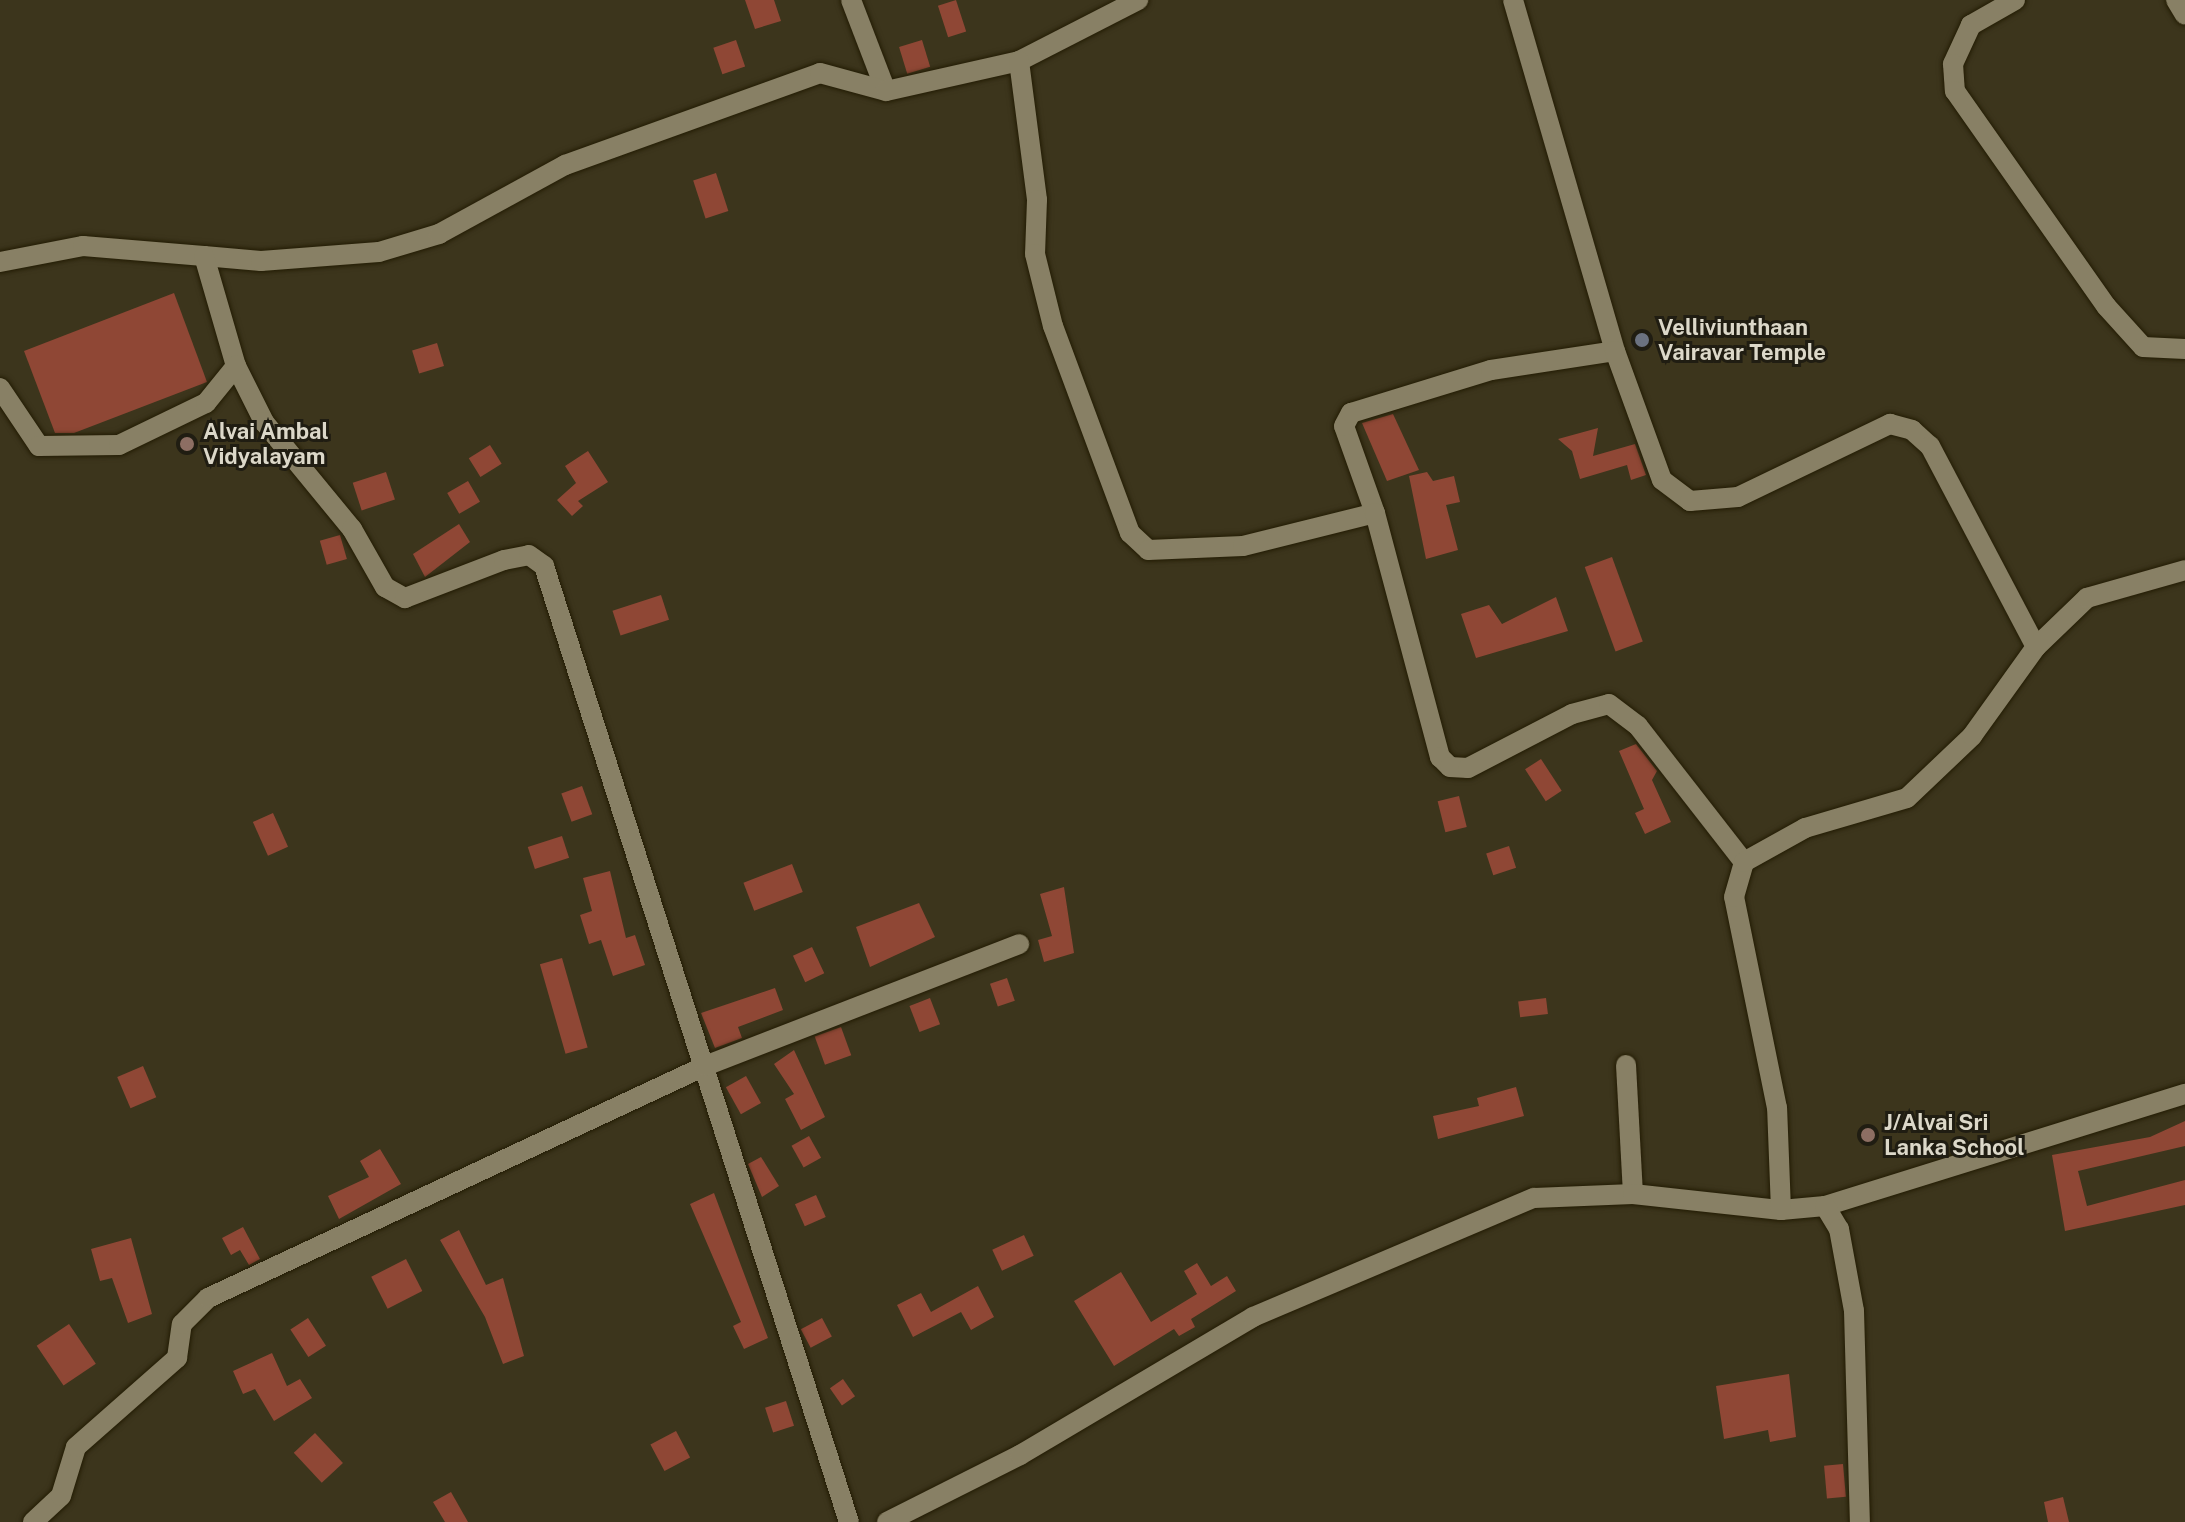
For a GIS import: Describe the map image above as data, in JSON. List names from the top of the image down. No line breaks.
{"places":["Velliviunthaan Vairavar Temple","Alvai Ambal Vidyalayam","J/Alvai Sri Lanka School"]}
